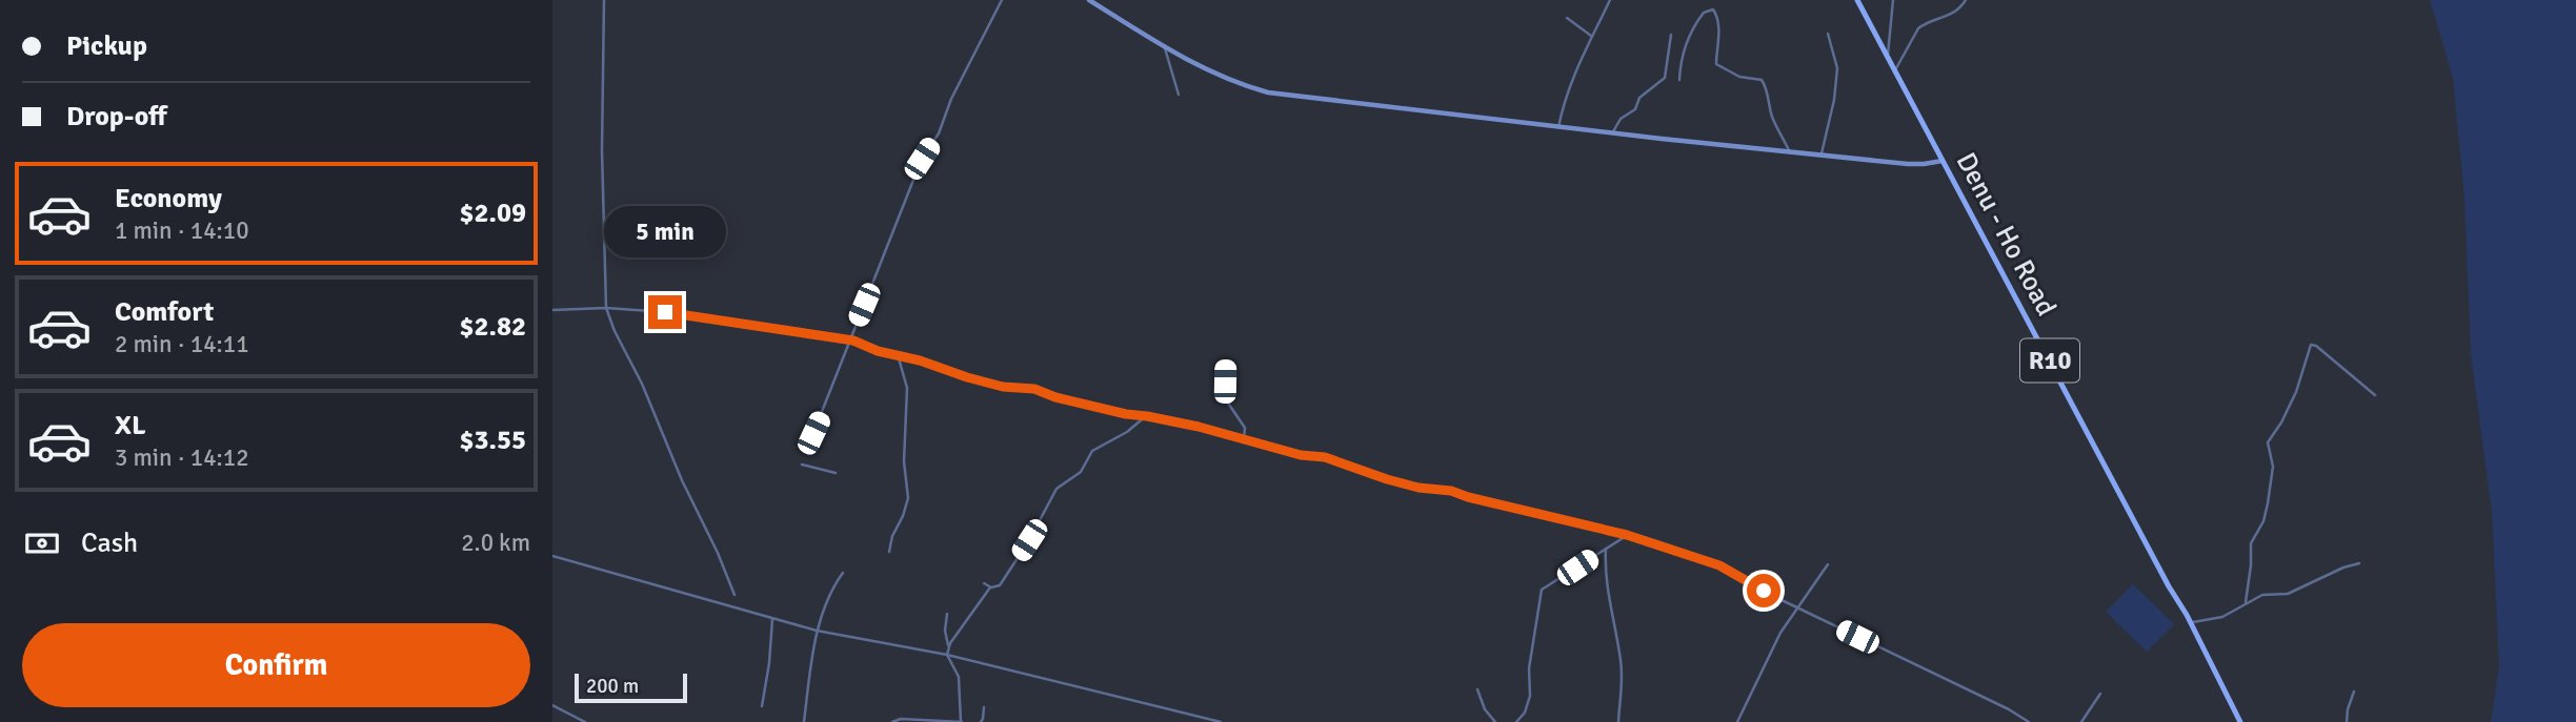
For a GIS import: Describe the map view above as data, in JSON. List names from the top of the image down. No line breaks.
{"streets":{"main road":["Denu - Ho Road","R10"]},"scale_bar":"200 m","page":{"banner":["Pickup","Drop-off"],"list":[{"name":"Economy","note":"1 min · 14:10","value":"$2.09"},{"name":"Comfort","note":"2 min · 14:11","value":"$2.82"},{"name":"XL","note":"3 min · 14:12","value":"$3.55"}],"bubble":"5 min","pay":["Cash","2.0 km"],"buttons":"Confirm","scale":"200 m"}}
